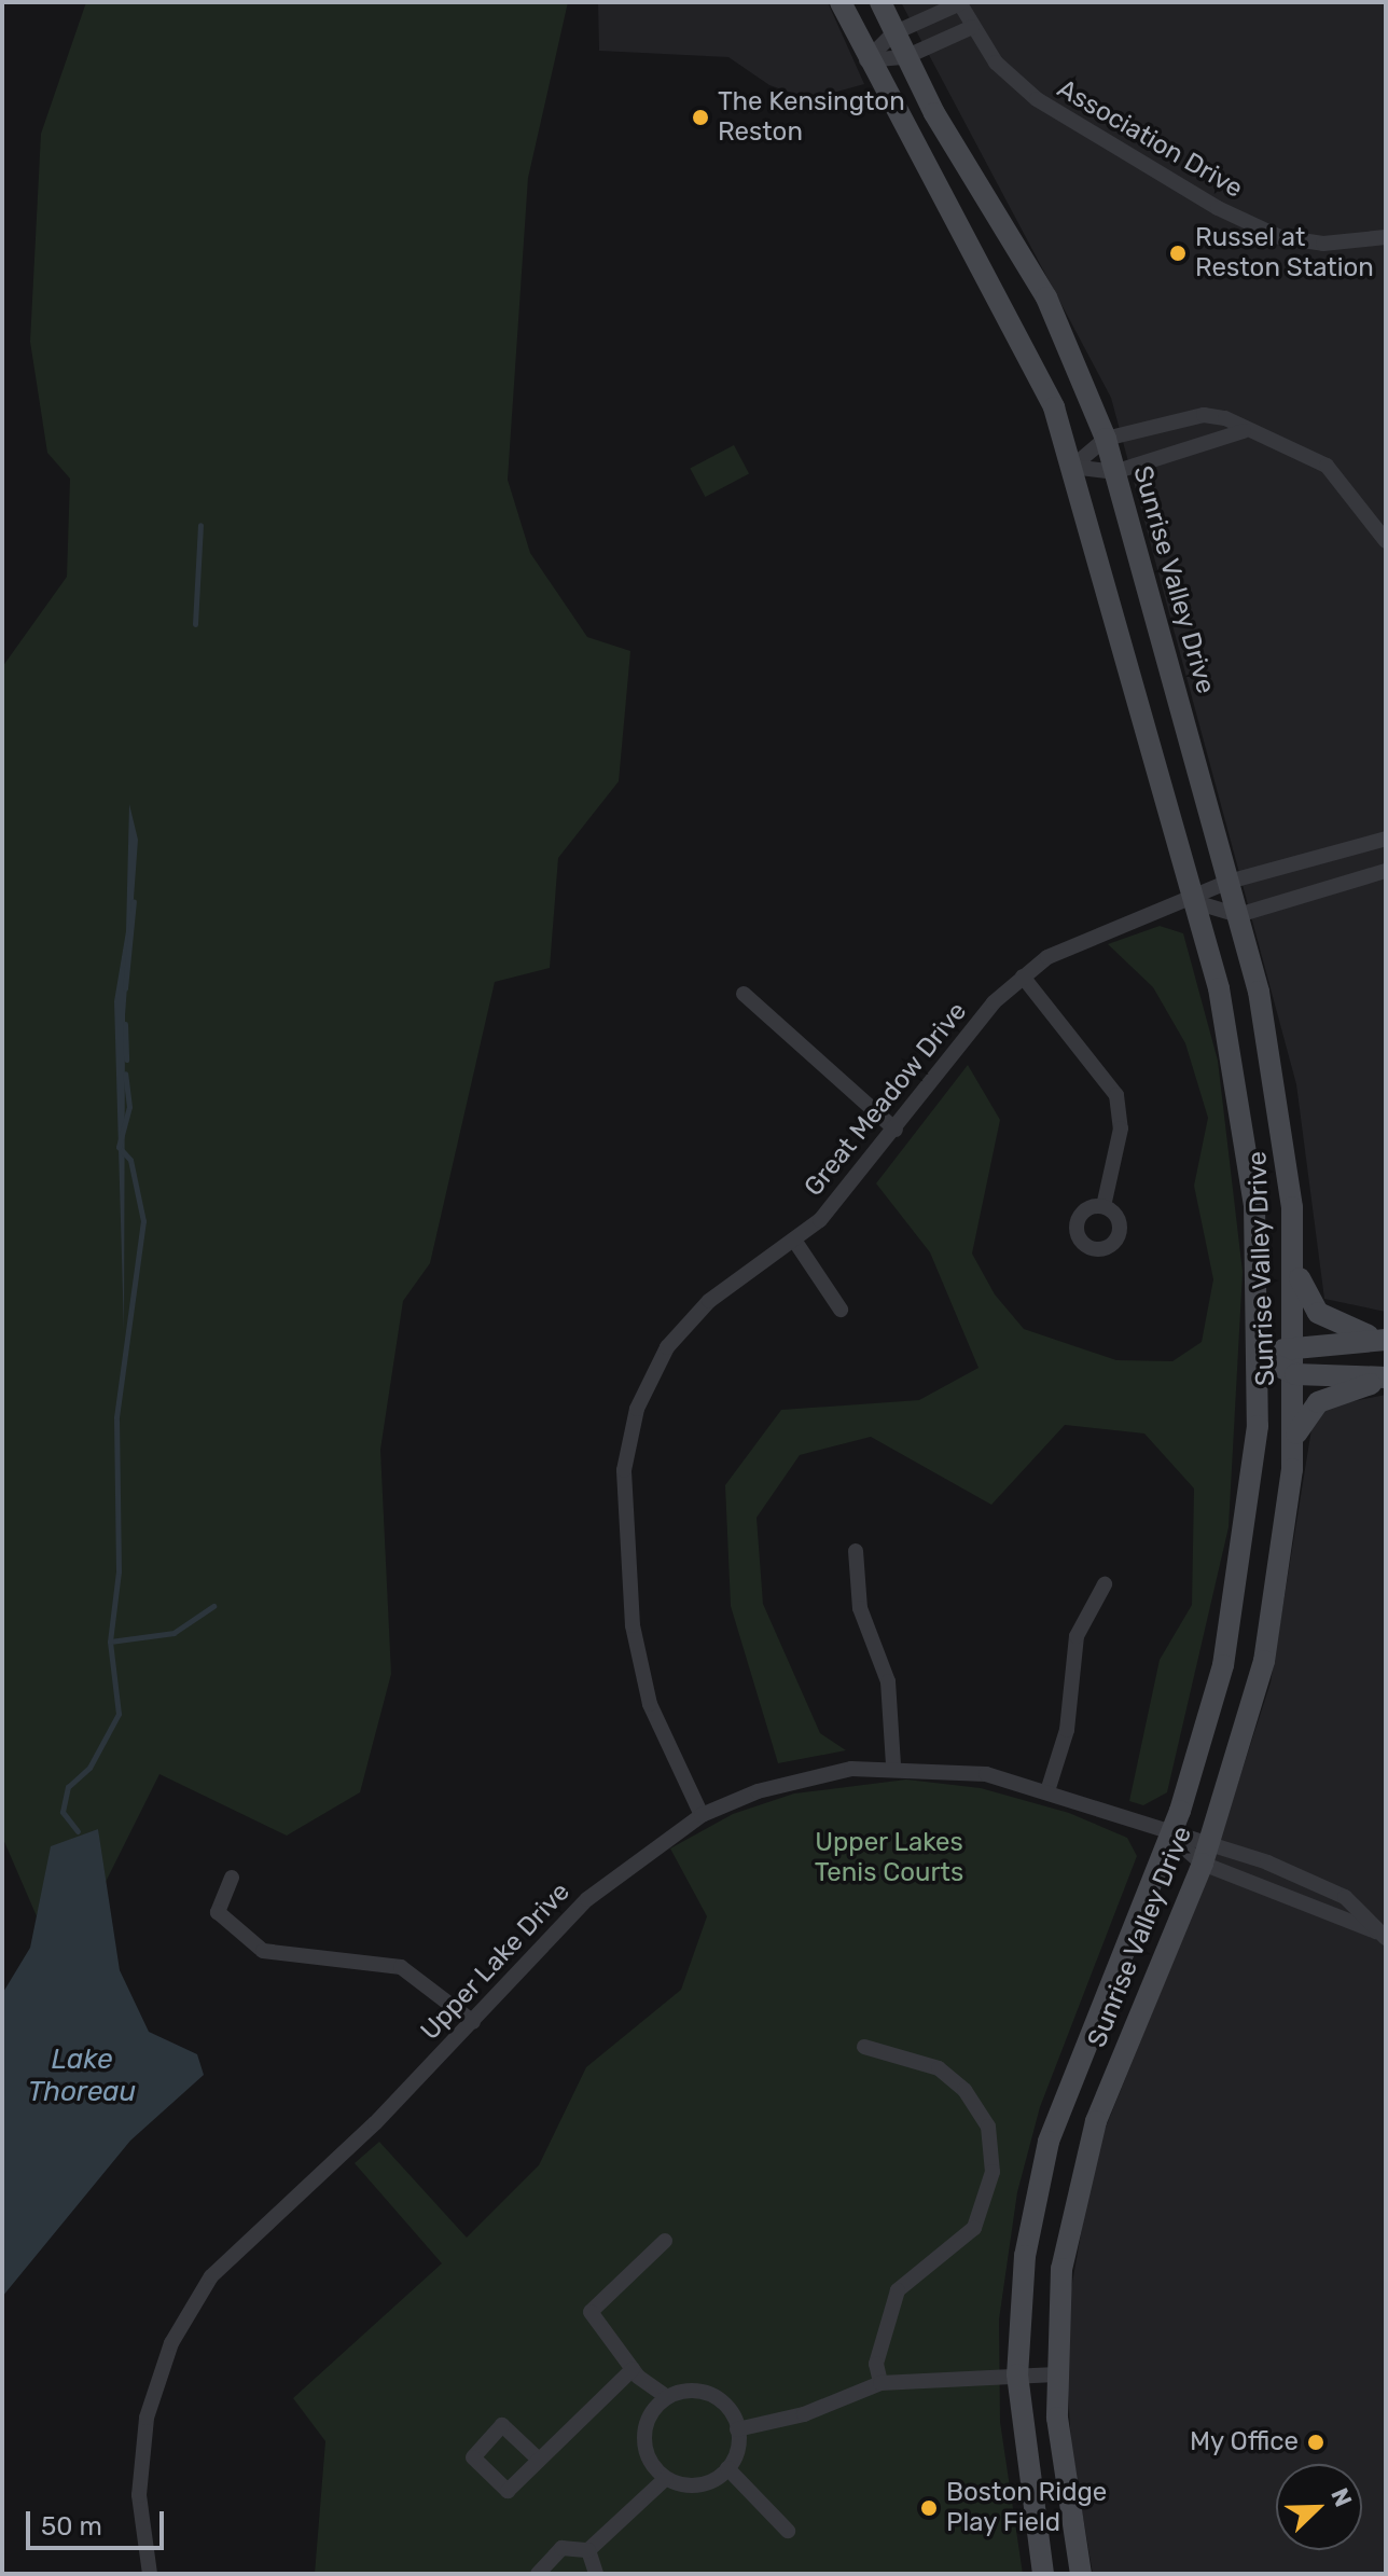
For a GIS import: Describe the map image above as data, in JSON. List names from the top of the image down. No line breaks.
{"streets":{"main road":["Sunrise Valley Drive"],"street":["Association Drive","Great Meadow Drive","Upper Lake Drive"]},"crossings":[["Association Drive","Sunrise Valley Drive"],["Sunrise Valley Drive","Great Meadow Drive"],["Sunrise Valley Drive","Upper Lake Drive"],["Great Meadow Drive","Upper Lake Drive"]],"water":["Lake Thoreau"],"parks":["Upper Lakes Tenis Courts"],"places":["The Kensington Reston","Russel at Reston Station","My Office","Boston Ridge Play Field"],"scale_bar":"50 m","north":"top right"}
